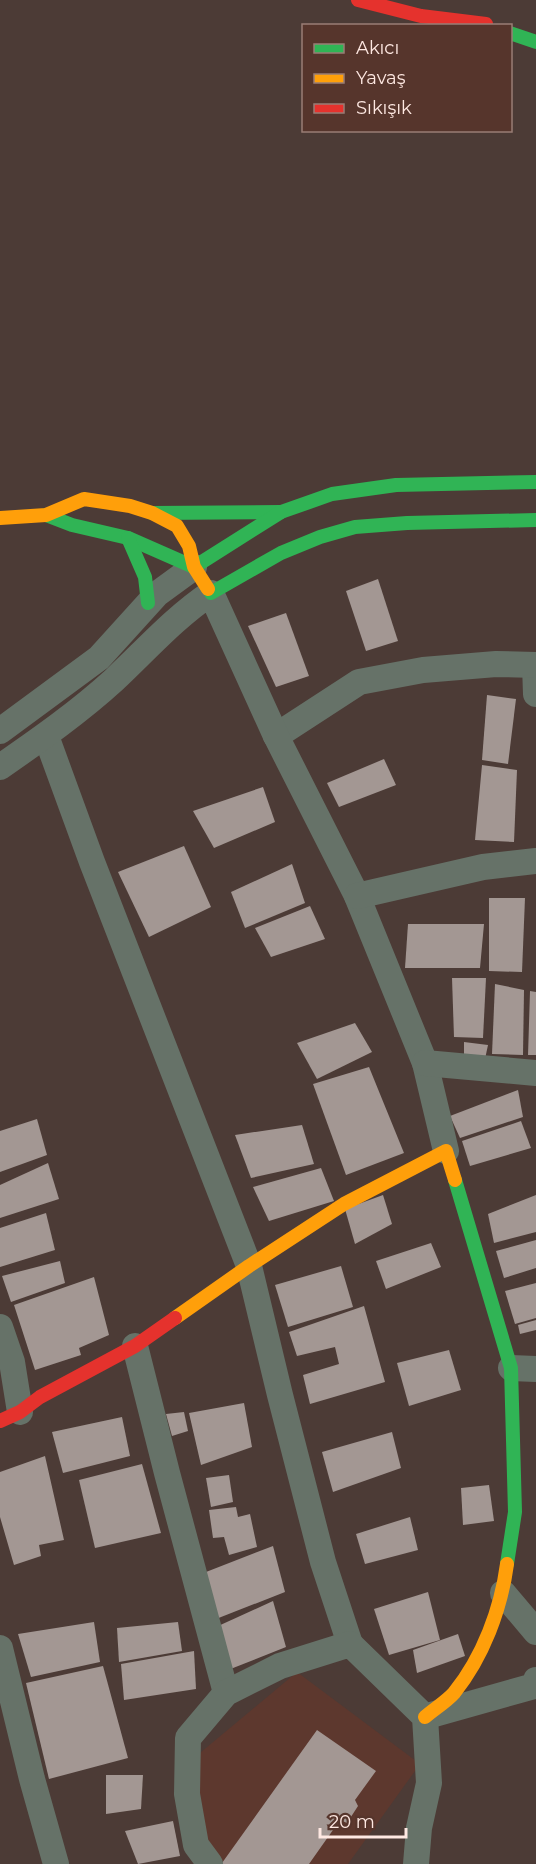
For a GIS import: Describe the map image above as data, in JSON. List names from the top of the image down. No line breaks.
{"legend":["Akıcı","Yavaş","Sıkışık"],"scale_bar":"20 m"}
